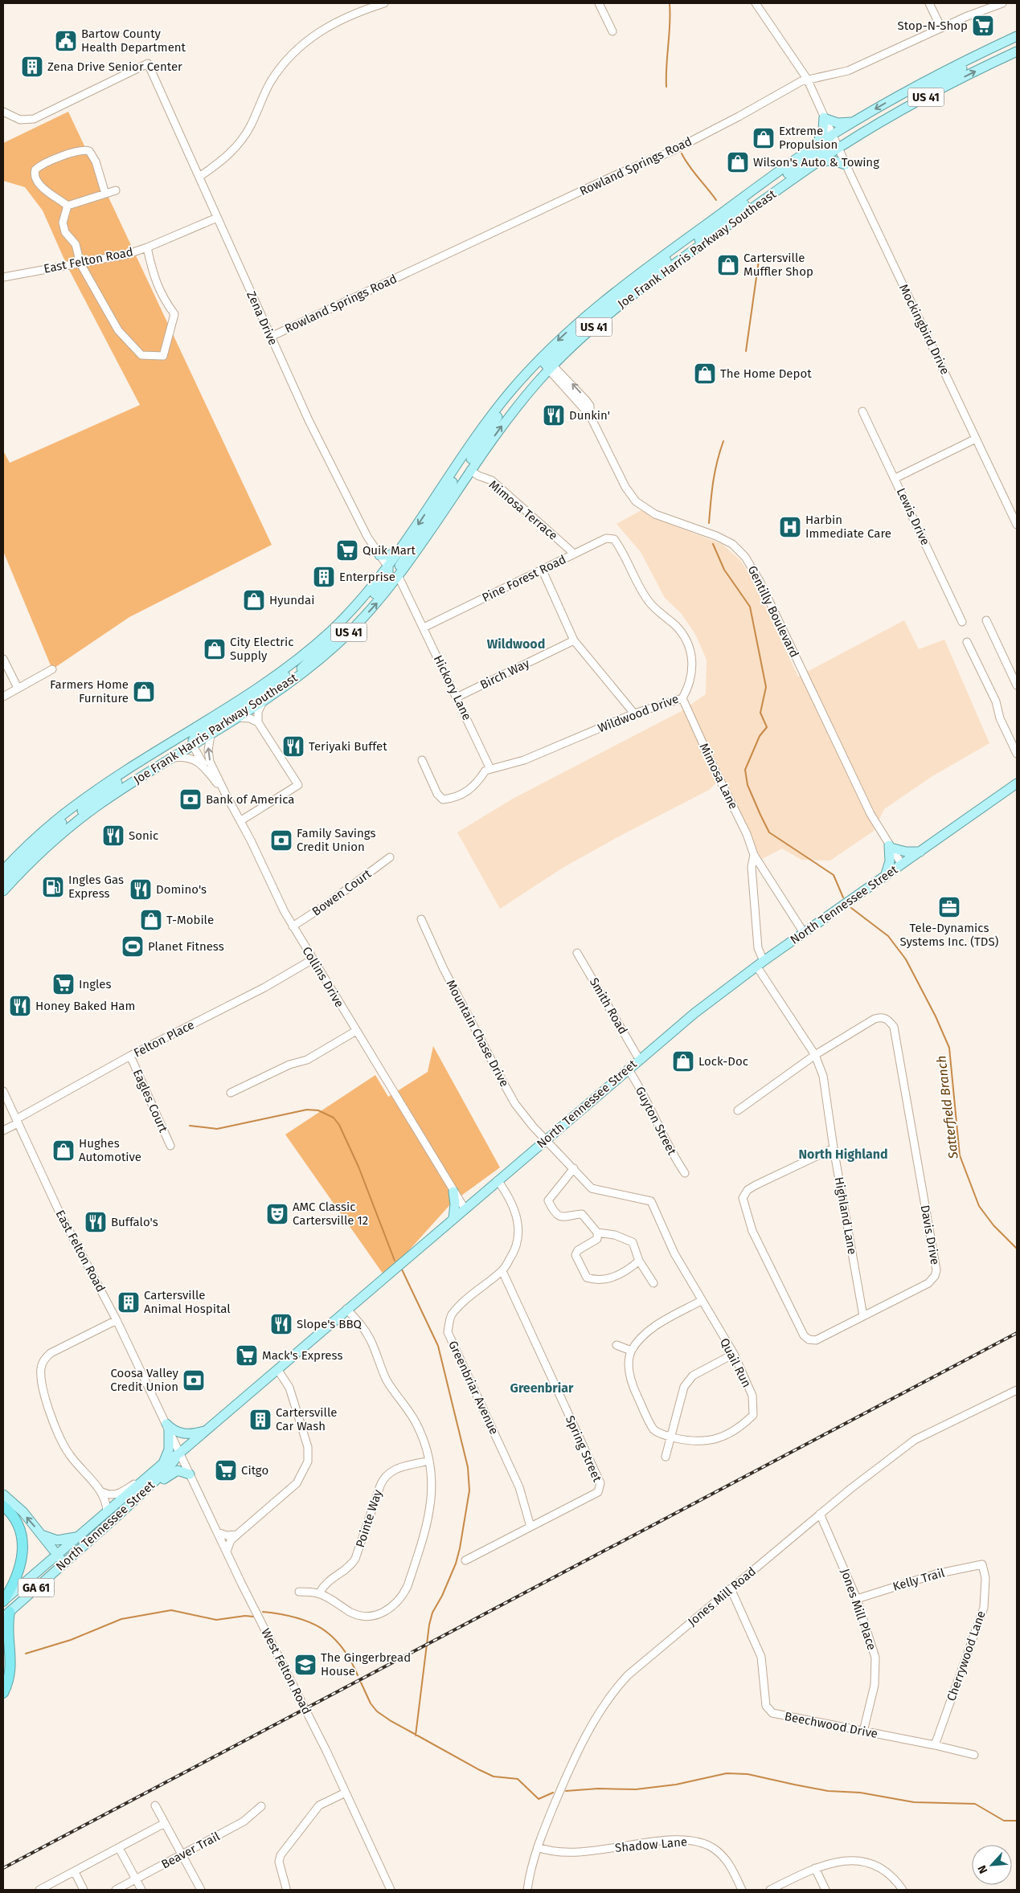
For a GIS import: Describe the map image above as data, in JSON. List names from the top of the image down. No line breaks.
{"streets":{"main road":["US 41","Joe Frank Harris Parkway Southeast","North Tennessee Street","GA 61"],"street":["Rowland Springs Road","East Felton Road","Zena Drive","Mockingbird Drive","Mimosa Terrace","Lewis Drive","Pine Forest Road","Gentilly Boulevard","Birch Way","Hickory Lane","Wildwood Drive","Mimosa Lane","Bowen Court","Collins Drive","Smith Road","Mountain Chase Drive","Felton Place","Eagles Court","Guyton Street","Highland Lane","Davis Drive","Quail Run","Greenbriar Avenue","Spring Street","Pointe Way","Kelly Trail","Jones Mill Road","Jones Mill Place","Cherrywood Lane","West Felton Road","Beechwood Drive","Shadow Lane","Beaver Trail"]},"crossings":[["Rowland Springs Road","Zena Drive"],["Rowland Springs Road","Mockingbird Drive"],["Joe Frank Harris Parkway Southeast","Zena Drive"],["Joe Frank Harris Parkway Southeast","Mockingbird Drive"],["Joe Frank Harris Parkway Southeast","Mimosa Terrace"],["Joe Frank Harris Parkway Southeast","Gentilly Boulevard"],["Joe Frank Harris Parkway Southeast","Hickory Lane"],["Joe Frank Harris Parkway Southeast","Collins Drive"],["East Felton Road","Zena Drive"],["East Felton Road","North Tennessee Street"],["East Felton Road","Felton Place"],["East Felton Road","West Felton Road"],["Mimosa Terrace","Pine Forest Road"],["Pine Forest Road","Hickory Lane"],["Pine Forest Road","Wildwood Drive"],["Gentilly Boulevard","North Tennessee Street"],["Birch Way","Hickory Lane"],["Hickory Lane","Wildwood Drive"],["Wildwood Drive","Mimosa Lane"],["Mimosa Lane","North Tennessee Street"],["Mimosa Lane","Highland Lane"],["Bowen Court","Collins Drive"],["North Tennessee Street","Collins Drive"],["North Tennessee Street","Smith Road"],["North Tennessee Street","Mountain Chase Drive"],["North Tennessee Street","Guyton Street"],["North Tennessee Street","Highland Lane"],["North Tennessee Street","Quail Run"],["North Tennessee Street","Greenbriar Avenue"],["North Tennessee Street","GA 61"],["North Tennessee Street","West Felton Road"],["Collins Drive","Felton Place"],["Mountain Chase Drive","Quail Run"],["Felton Place","Eagles Court"],["Highland Lane","Davis Drive"],["Greenbriar Avenue","Spring Street"],["Kelly Trail","Jones Mill Place"],["Kelly Trail","Cherrywood Lane"],["Jones Mill Road","Jones Mill Place"],["Jones Mill Road","Beechwood Drive"],["Jones Mill Road","Shadow Lane"],["Jones Mill Place","Beechwood Drive"],["Cherrywood Lane","Beechwood Drive"]],"districts":["Wildwood","North Highland","Greenbriar"],"water":["Satterfield Branch"],"places":{"supermarket":["Stop-N-Shop","Quik Mart","Ingles","Mack's Express","Citgo"],"public building":["Bartow County Health Department"],"building":["Zena Drive Senior Center","Enterprise","Cartersville Animal Hospital","Cartersville Car Wash"],"shop":["Extreme Propulsion","Wilson's Auto & Towing","Cartersville Muffler Shop","The Home Depot","Hyundai","City Electric Supply","Farmers Home Furniture","T-Mobile","Lock-Doc","Hughes Automotive"],"restaurant":["Dunkin'","Teriyaki Buffet","Sonic","Domino's","Honey Baked Ham","Buffalo's","Slope's BBQ"],"hospital":["Harbin Immediate Care"],"bank":["Bank of America","Family Savings Credit Union","Coosa Valley Credit Union"],"fuel station":["Ingles Gas Express"],"office":["Tele-Dynamics Systems Inc. (TDS)"],"sports":["Planet Fitness"],"theatre":["AMC Classic Cartersville 12"],"school or university":["The Gingerbread House"]},"north":"bottom left"}
